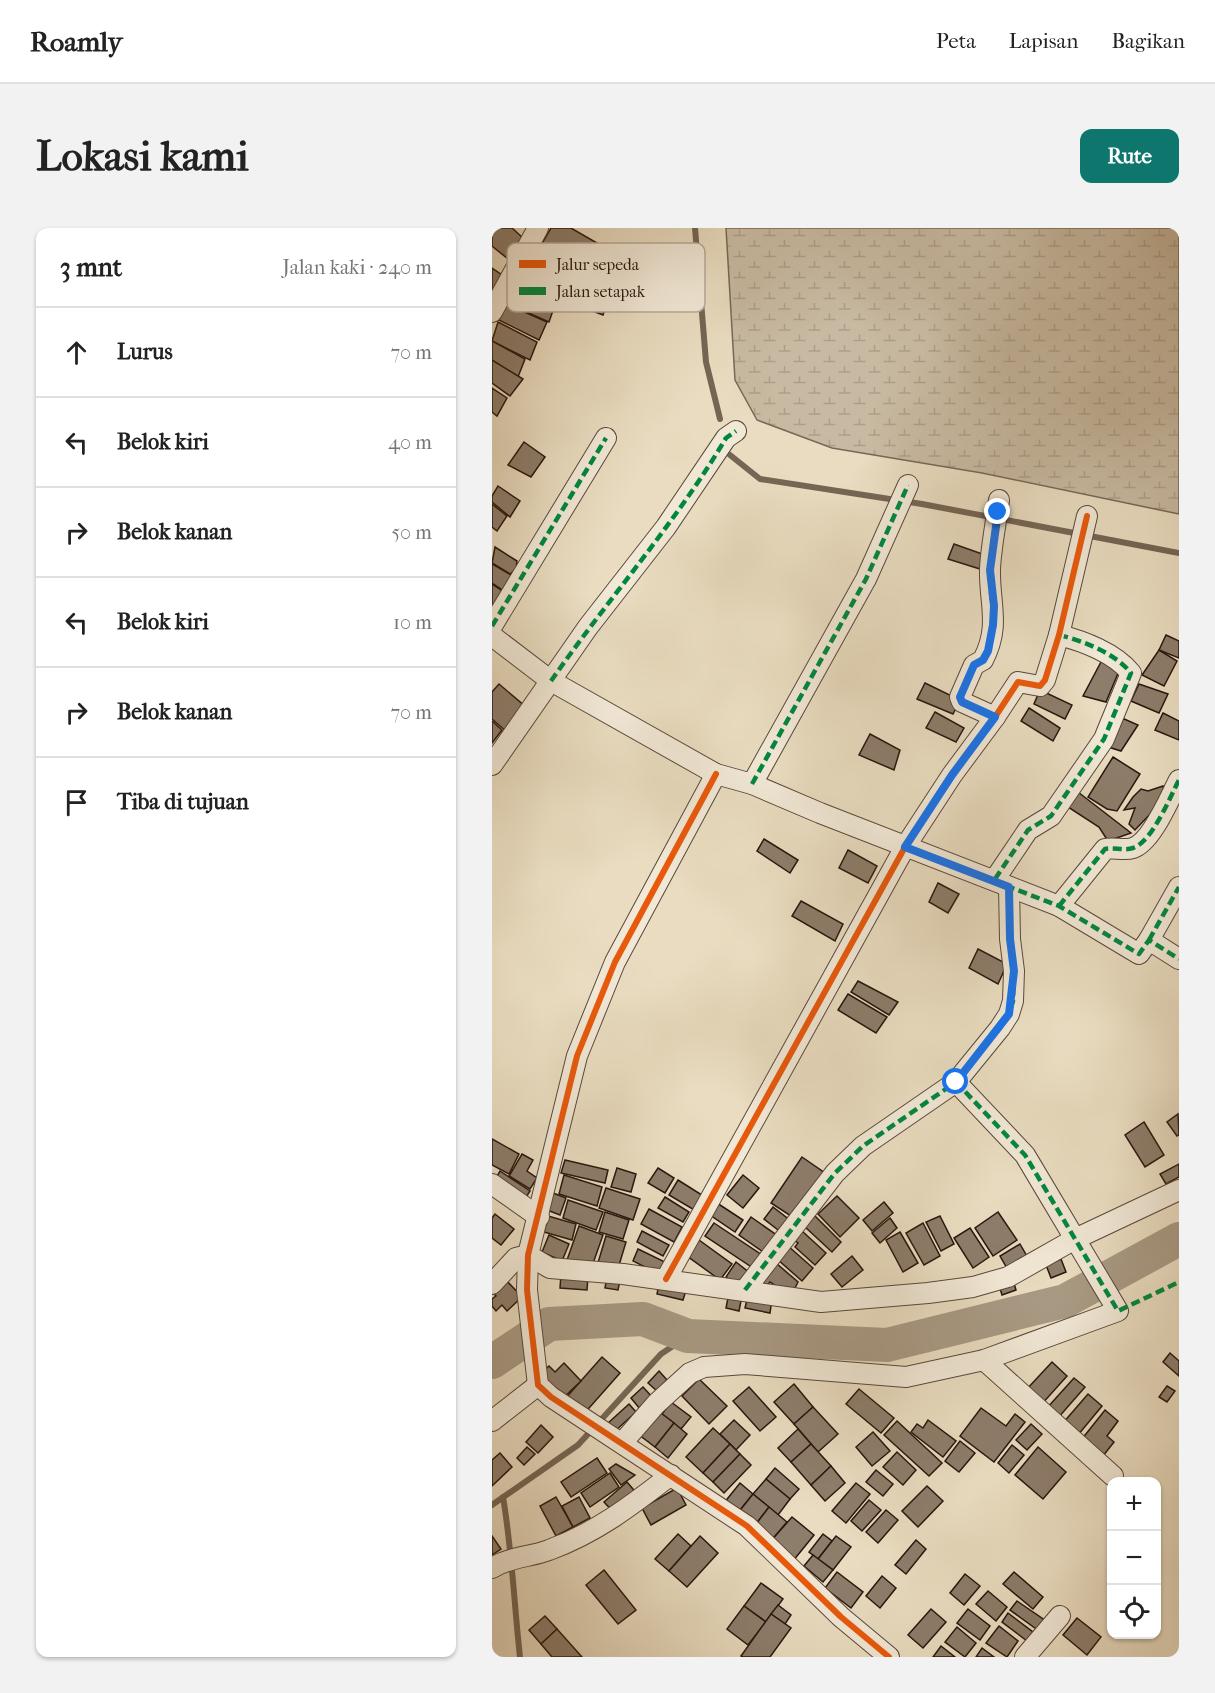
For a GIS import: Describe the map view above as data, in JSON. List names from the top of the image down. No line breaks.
{"legend":["Jalur sepeda","Jalan setapak"],"page":{"header":"Roamly","nav":["Peta","Lapisan","Bagikan"],"buttons":"Rute","title":"Lokasi kami","heading":["3 mnt","Jalan kaki · 240 m"],"list":[["Lurus","70 m"],["Belok kiri","40 m"],["Belok kanan","50 m"],["Belok kiri","10 m"],["Belok kanan","70 m"],"Tiba di tujuan"],"map_buttons":["+","−"]}}
